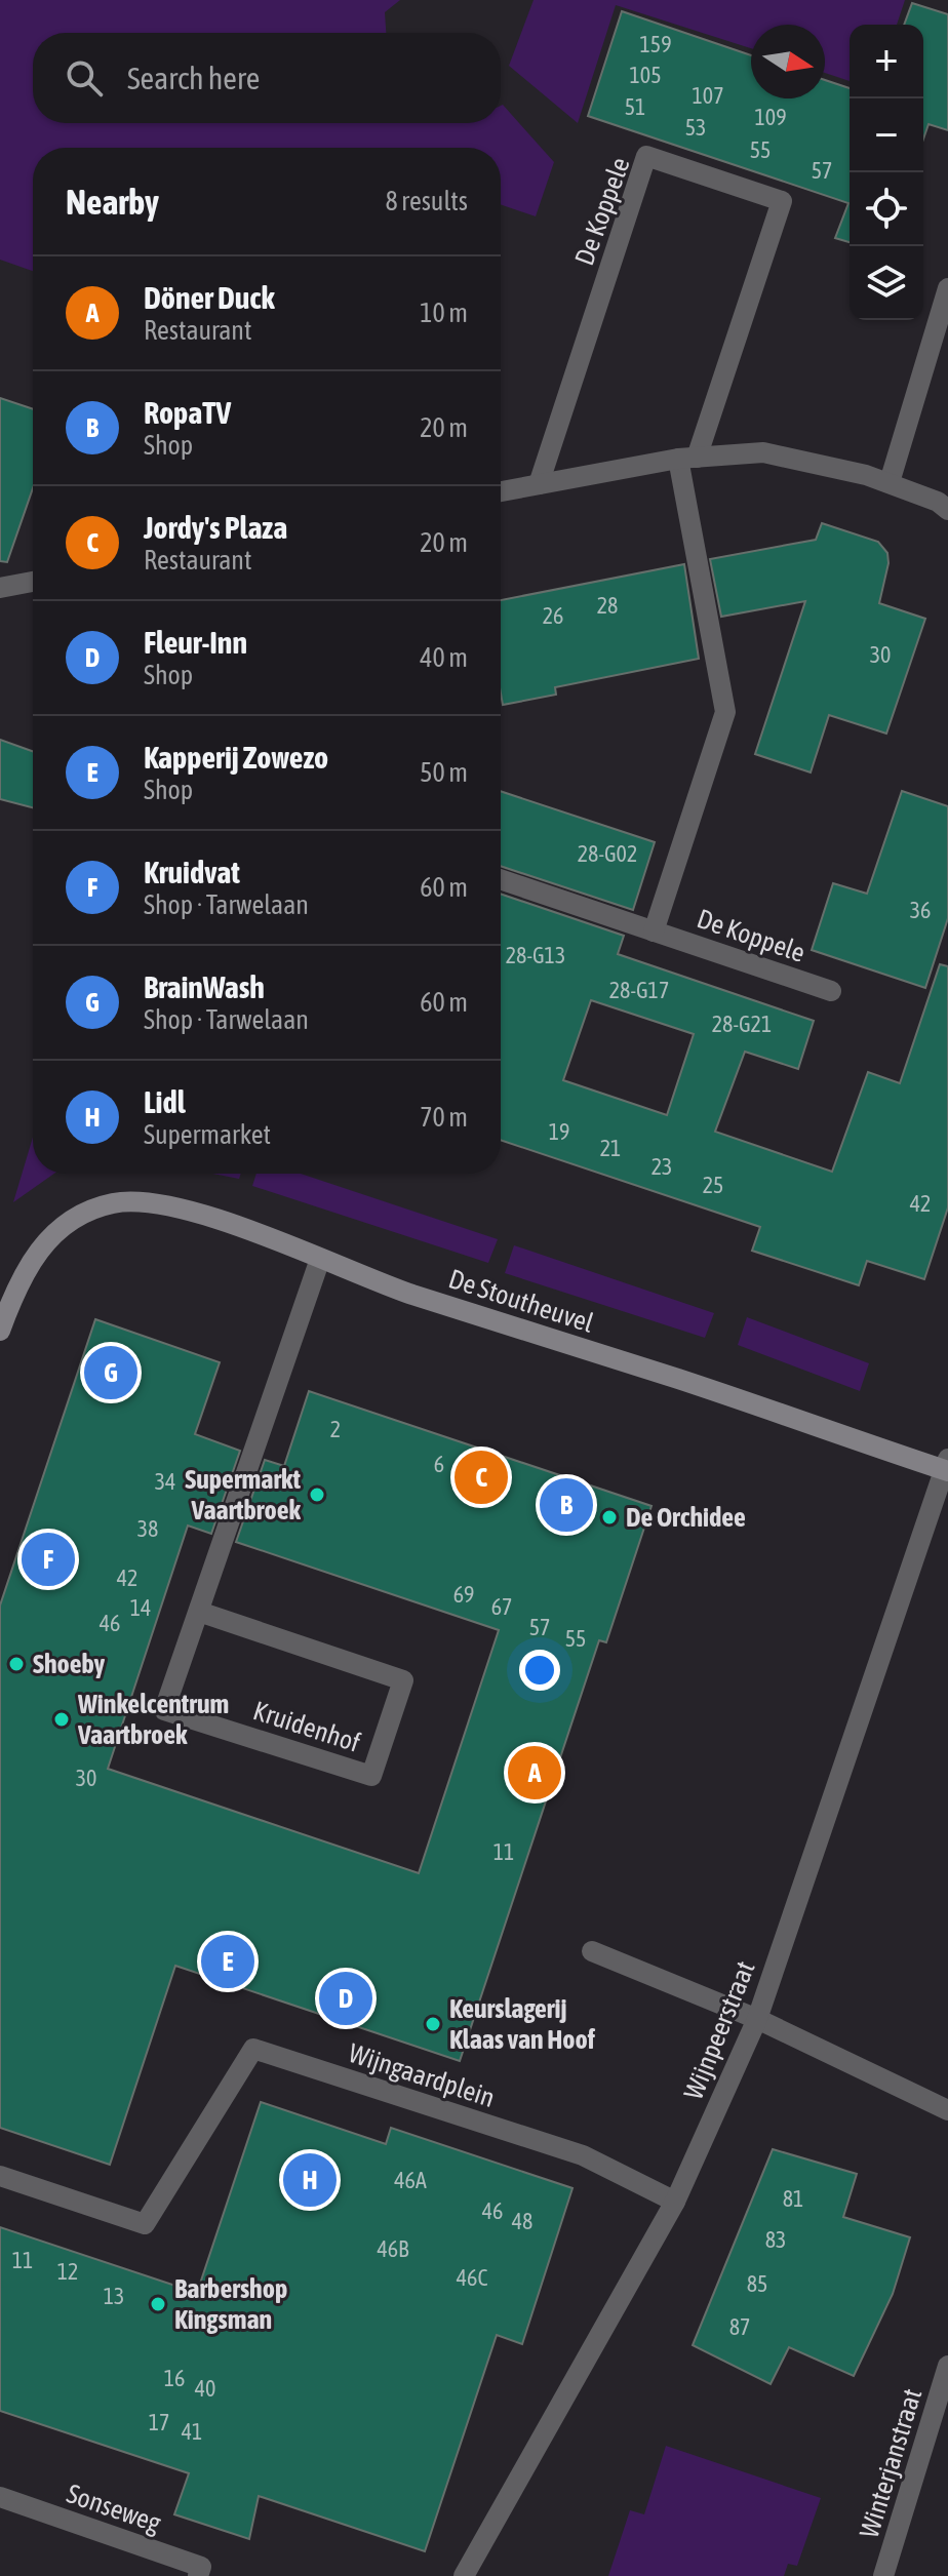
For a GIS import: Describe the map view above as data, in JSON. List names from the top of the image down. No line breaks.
{"streets":{"street":["De Koppele","De Stoutheuvel","Kruidenhof","Wijnpeerstraat","Wijngaardplein","Winterjanstraat","Sonseweg"]},"crossings":[["De Stoutheuvel","Kruidenhof"],["De Stoutheuvel","Wijnpeerstraat"],["Wijnpeerstraat","Wijngaardplein"]],"places":["Supermarkt Vaartbroek","De Orchidee","Shoeby","Winkelcentrum Vaartbroek","Keurslagerij Klaas van Hoof","Barbershop Kingsman"],"house_numbers":["159","105","107","51","109","53","55","57","28","26","30","28-G02","36","28-G13","28-G17","28-G21","19","21","23","25","42","2","6","34","38","42","69","67","14","46","57","55","30","11","46A","81","46","48","83","46B","11","12","46C","85","13","87","16","40","17","41"],"north":"right","page":{"map_buttons":["+","−"],"search":"Search here","heading":["Nearby","8 results"],"list":[{"mark":"A","name":"Döner Duck","note":"Restaurant","value":"10 m"},{"mark":"B","name":"RopaTV","note":"Shop","value":"20 m"},{"mark":"C","name":"Jordy's Plaza","note":"Restaurant","value":"20 m"},{"mark":"D","name":"Fleur-Inn","note":"Shop","value":"40 m"},{"mark":"E","name":"Kapperij Zowezo","note":"Shop","value":"50 m"},{"mark":"F","name":"Kruidvat","note":"Shop · Tarwelaan","value":"60 m"},{"mark":"G","name":"BrainWash","note":"Shop · Tarwelaan","value":"60 m"},{"mark":"H","name":"Lidl","note":"Supermarket","value":"70 m"}],"pins":["G","C","B","F","A","E","D","H"]}}
